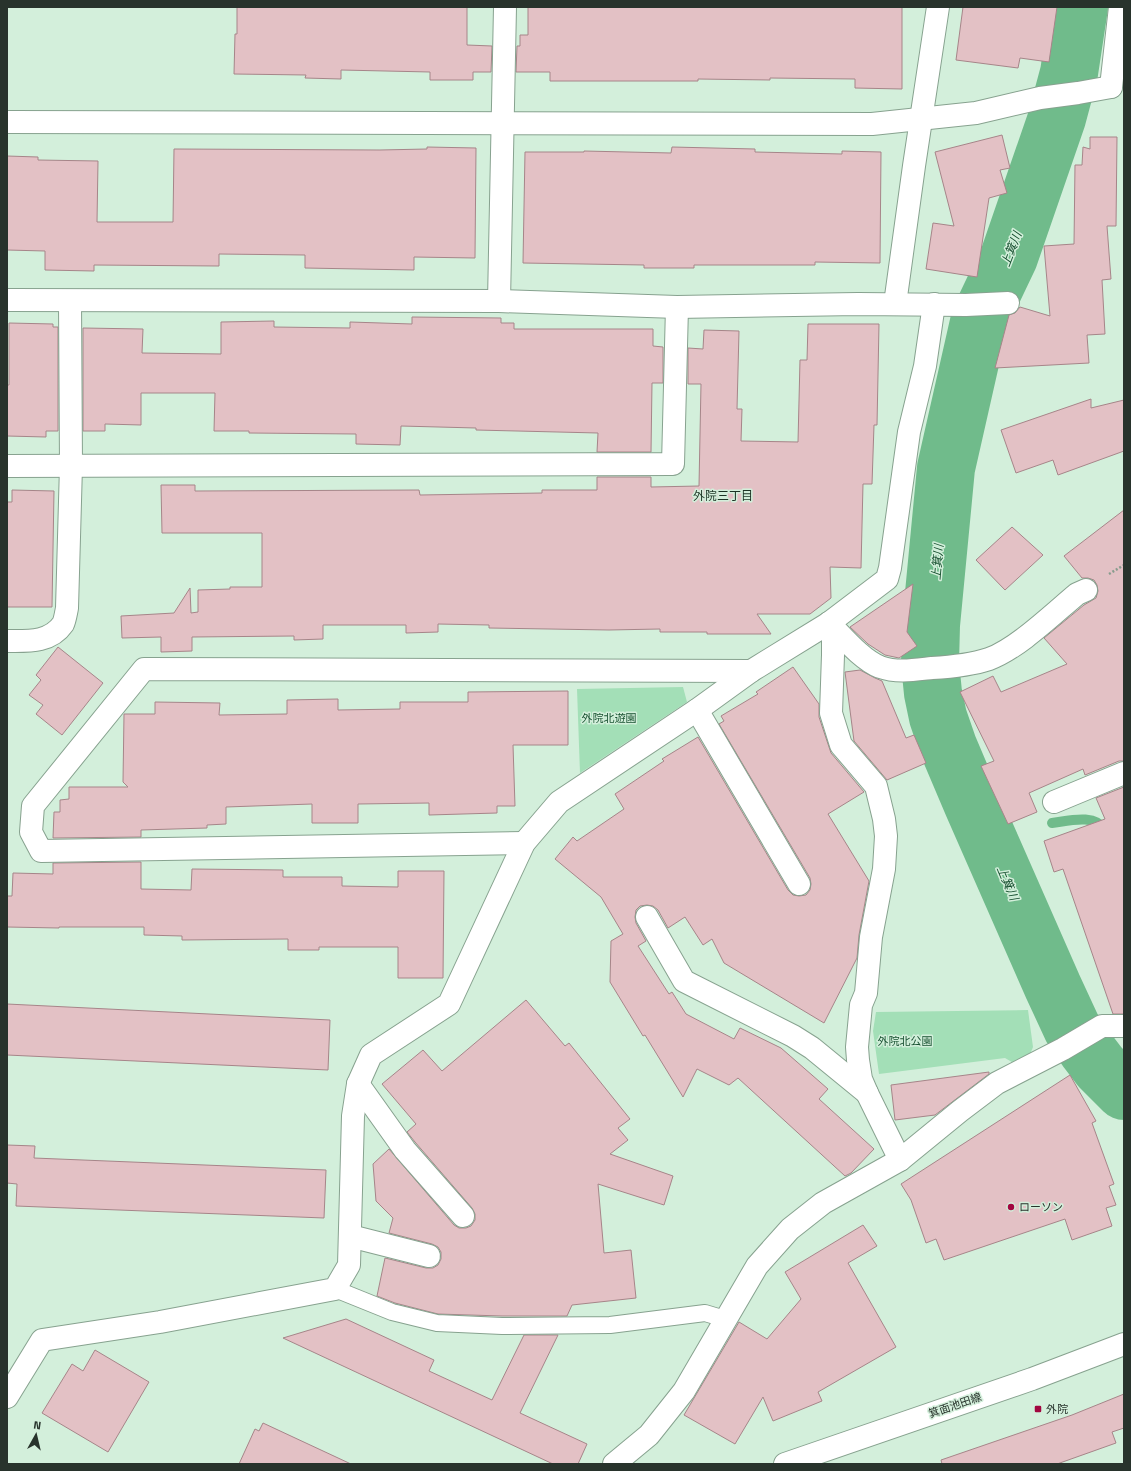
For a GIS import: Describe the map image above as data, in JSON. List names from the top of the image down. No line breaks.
{"streets":{"street":["箕面池田線"]},"districts":["外院三丁目"],"water":["上箕川"],"parks":["外院北遊園","外院北公園"],"places":{"other":["ローソン"],"transit":["外院"]},"north":"top"}
